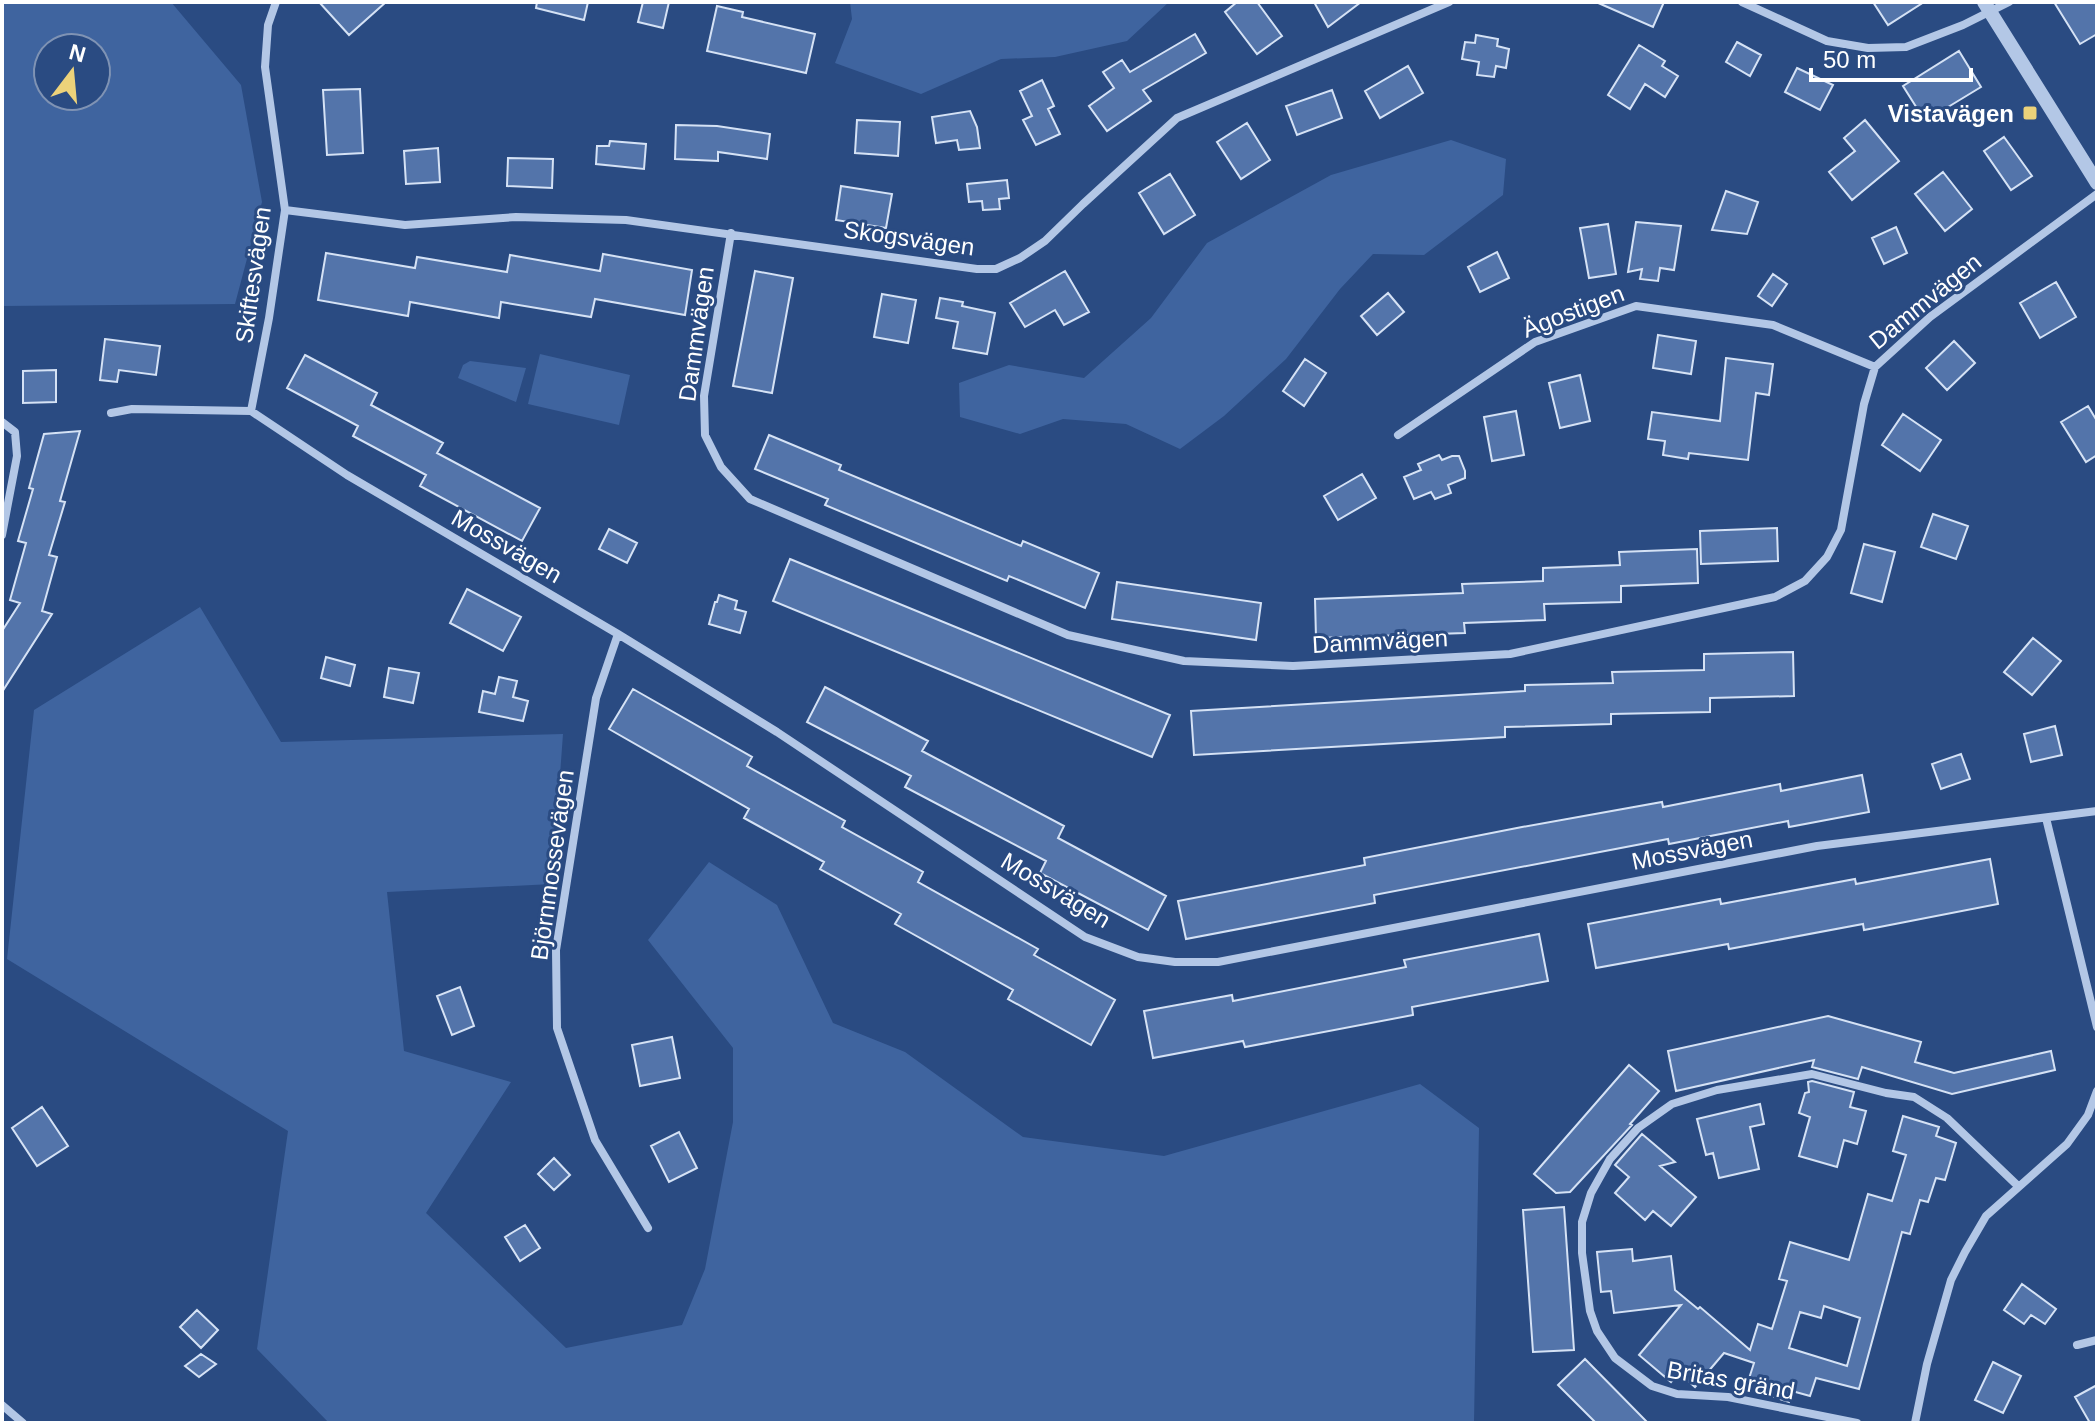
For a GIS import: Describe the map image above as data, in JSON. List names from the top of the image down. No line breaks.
{"streets":{"street":["Skogsvägen","Skiftesvägen","Dammvägen","Ägostigen","Mossvägen","Björnmossevägen","Britas gränd"]},"crossings":[["Skogsvägen","Skiftesvägen"],["Skogsvägen","Dammvägen"],["Skiftesvägen","Mossvägen"],["Dammvägen","Ägostigen"],["Mossvägen","Björnmossevägen"]],"places":{"transit":["Vistavägen"]},"scale_bar":"50 m","north":"top"}
